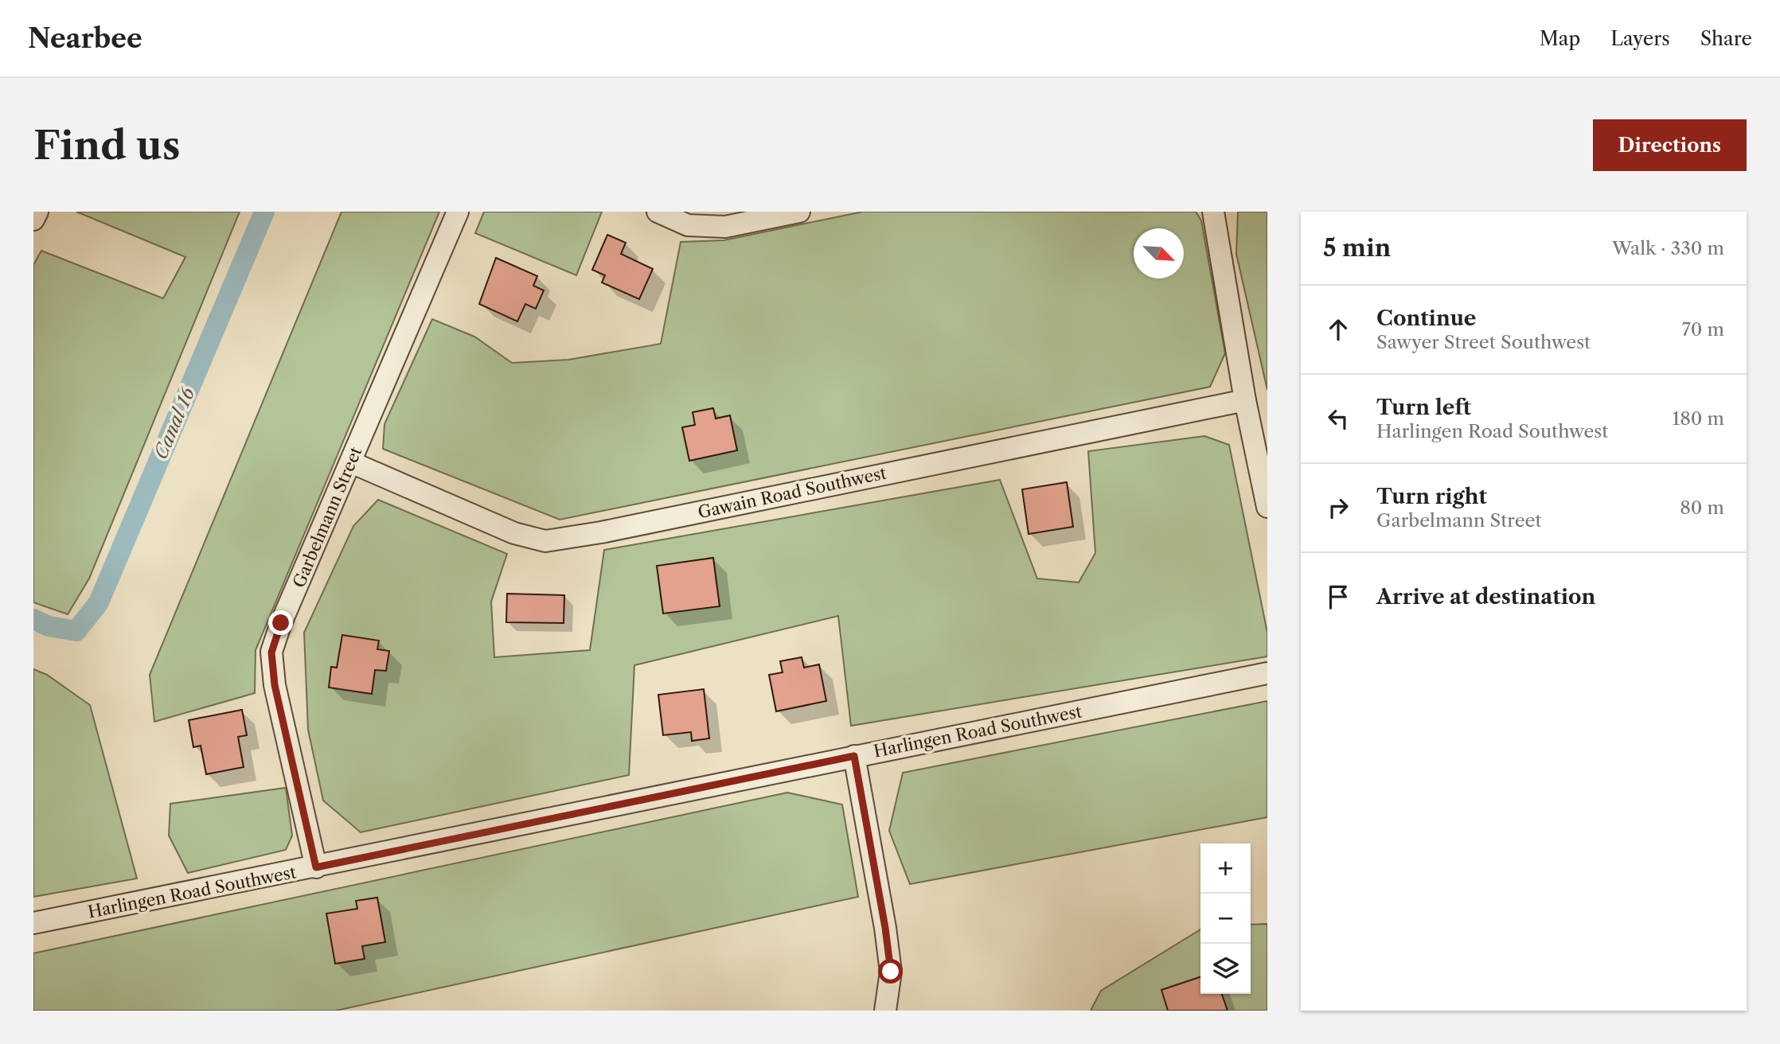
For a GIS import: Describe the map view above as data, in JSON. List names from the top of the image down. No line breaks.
{"streets":{"street":["Gawain Road Southwest","Garbelmann Street","Harlingen Road Southwest"]},"crossings":[["Gawain Road Southwest","Garbelmann Street"],["Garbelmann Street","Harlingen Road Southwest"]],"water":["Canal 16"],"north":"bottom right","page":{"header":"Nearbee","nav":["Map","Layers","Share"],"buttons":"Directions","title":"Find us","heading":["5 min","Walk · 330 m"],"list":[["Continue","Sawyer Street Southwest","70 m"],["Turn left","Harlingen Road Southwest","180 m"],["Turn right","Garbelmann Street","80 m"],"Arrive at destination"],"map_buttons":["+","−"]}}
